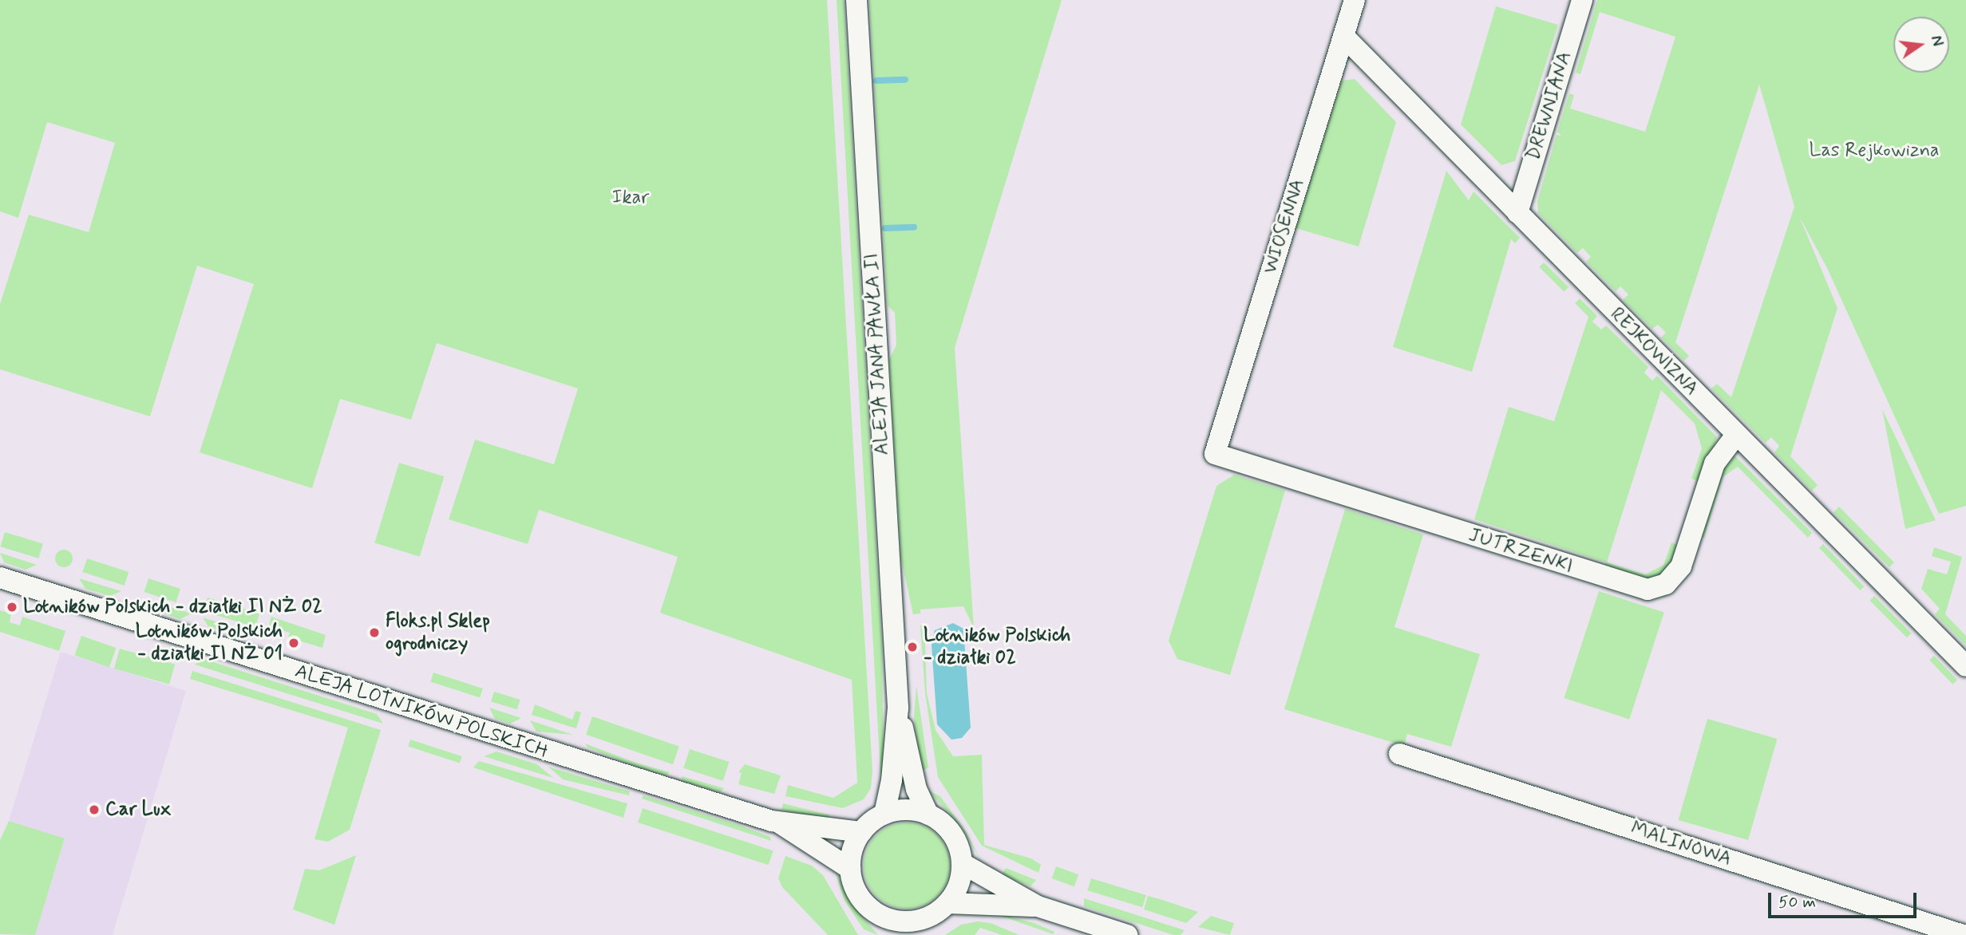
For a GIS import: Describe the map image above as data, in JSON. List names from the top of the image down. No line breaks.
{"streets":{"street":["DREWNIANA","WIOSENNA","REJKOWIZNA","ALEJA JANA PAWŁA II","JUTRZENKI","ALEJA LOTNIKÓW POLSKICH","MALINOWA"]},"crossings":[["DREWNIANA","REJKOWIZNA"],["WIOSENNA","REJKOWIZNA"],["WIOSENNA","JUTRZENKI"],["REJKOWIZNA","JUTRZENKI"],["ALEJA JANA PAWŁA II","ALEJA LOTNIKÓW POLSKICH"]],"parks":["Las Rejkowizna","Ikar"],"places":["Lotników Polskich - działki II NŻ 02","Floks.pl Sklep ogrodniczy","Lotników Polskich - działki II NŻ 01","Lotników Polskich - działki 02","Car Lux"],"scale_bar":"50 m","north":"right"}
